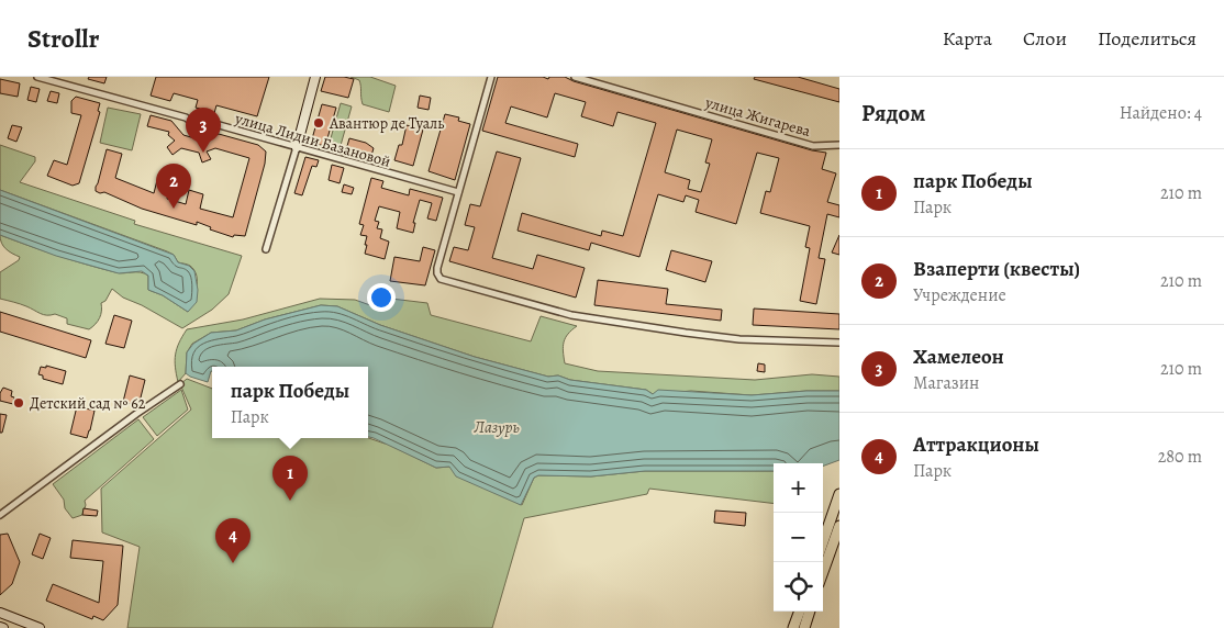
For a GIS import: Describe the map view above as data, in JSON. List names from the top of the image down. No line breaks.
{"streets":{"street":["улица Жигарева","улица Лидии Базановой"]},"water":["Лазурь"],"places":["Авантюр де Туаль","Детский сад № 62"],"page":{"header":"Strollr","nav":["Карта","Слои","Поделиться"],"heading":["Рядом","Найдено: 4"],"pins":["3","2","1","4"],"list":[{"mark":"1","name":"парк Победы","note":"Парк","value":"210 m"},{"mark":"2","name":"Взаперти (квесты)","note":"Учреждение","value":"210 m"},{"mark":"3","name":"Хамелеон","note":"Магазин","value":"210 m"},{"mark":"4","name":"Аттракционы","note":"Парк","value":"280 m"}],"popup":["парк Победы","Парк"],"map_buttons":["+","−"]}}
